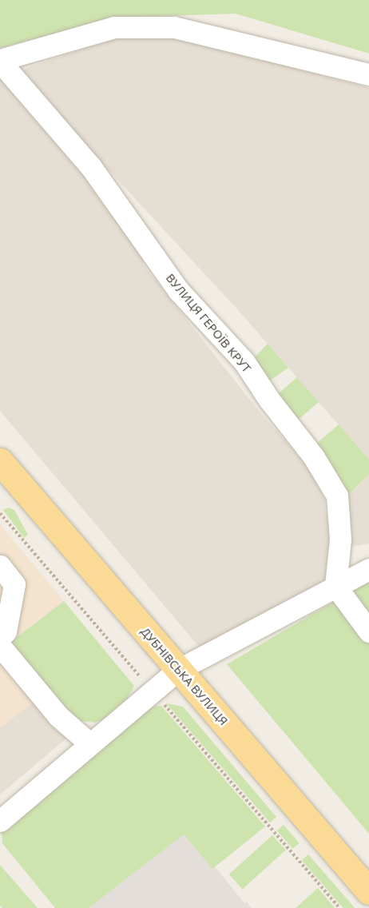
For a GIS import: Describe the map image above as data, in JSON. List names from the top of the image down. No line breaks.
{"streets":{"main road":["ДУБНІВСЬКА ВУЛИЦЯ"],"street":["ВУЛИЦЯ ГЕРОЇВ КРУТ"]}}
